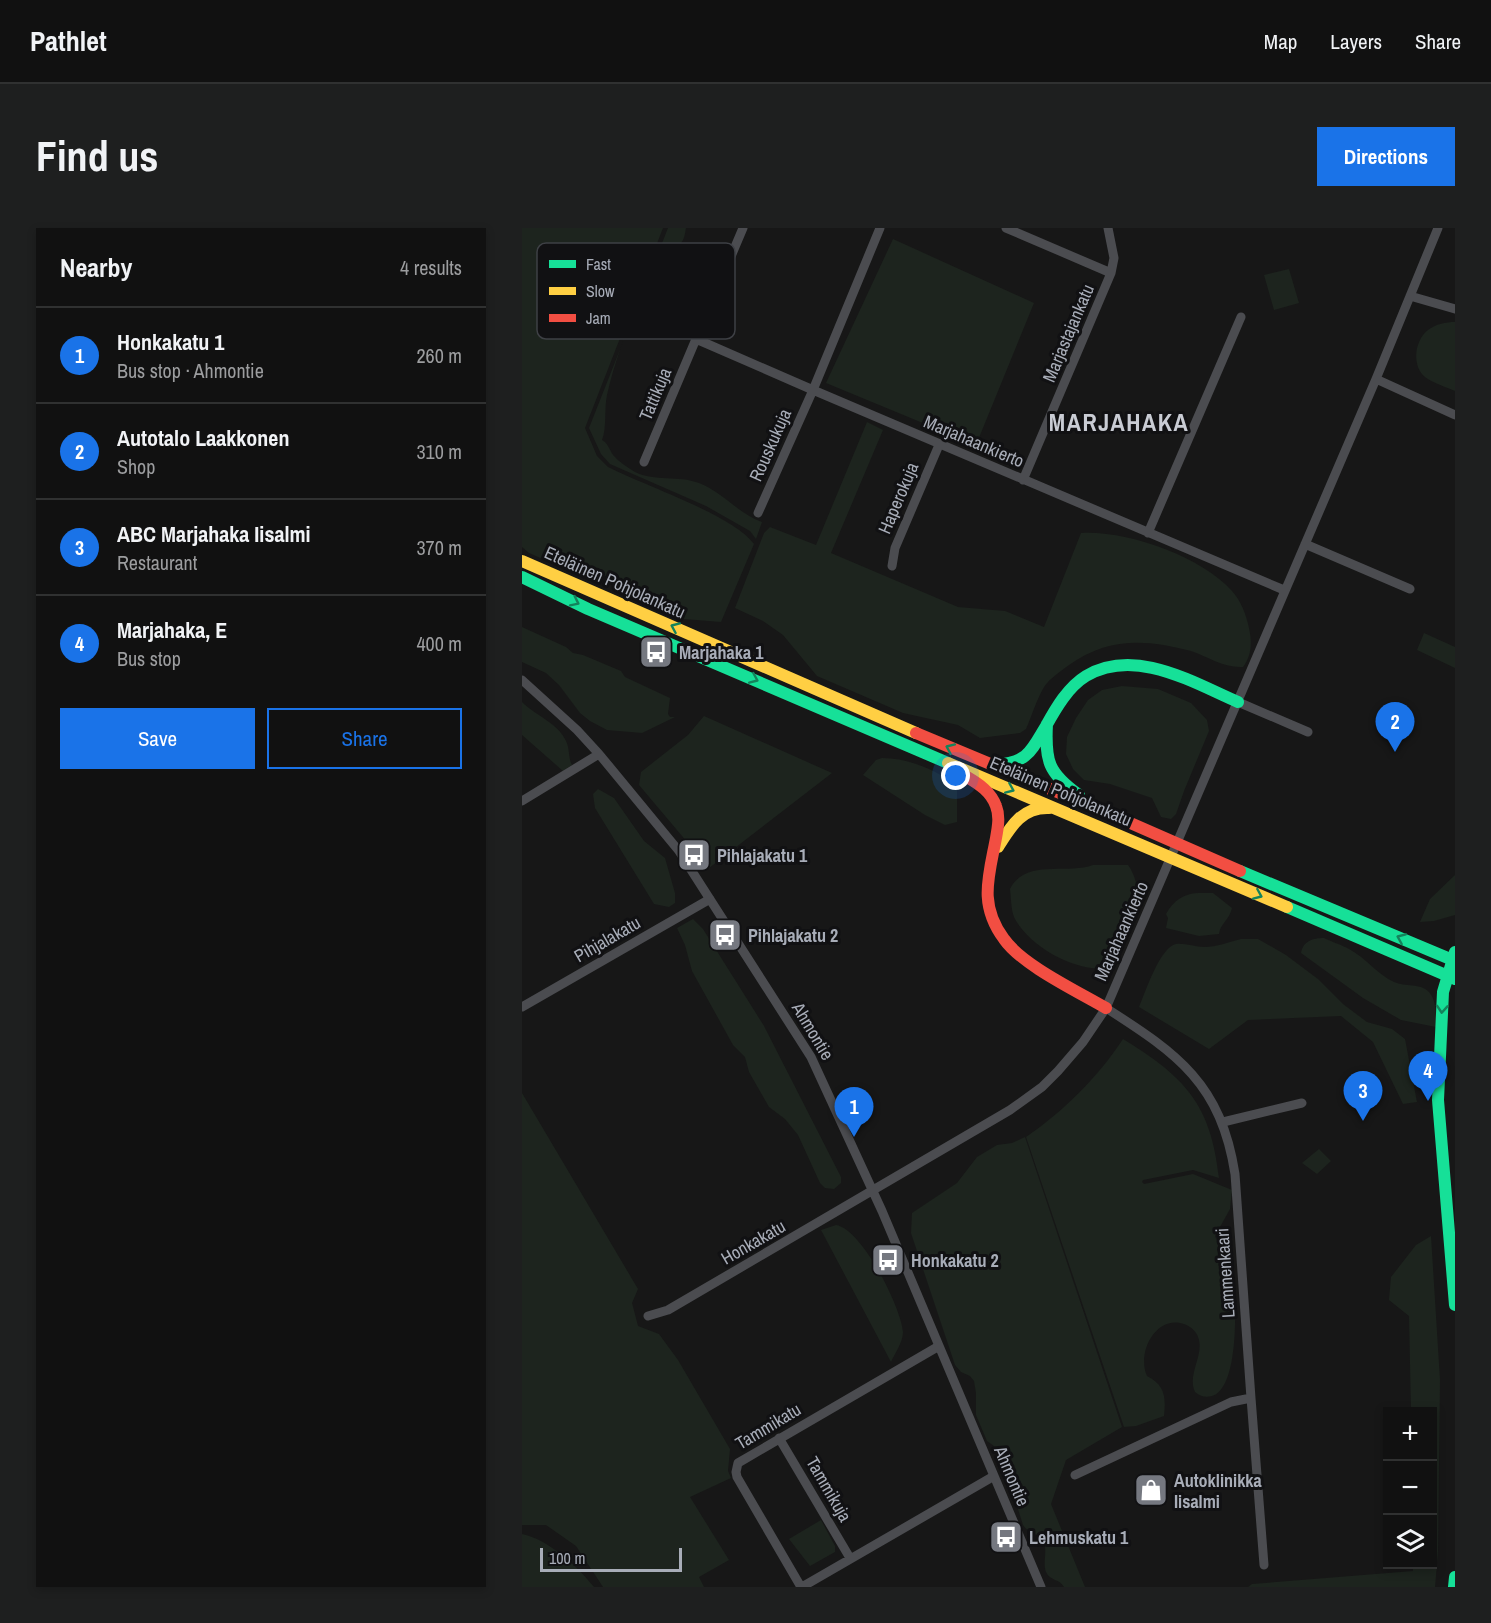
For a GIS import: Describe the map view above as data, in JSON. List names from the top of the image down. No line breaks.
{"streets":{"main road":["Eteläinen Pohjolankatu"],"street":["Marjastajankatu","Tattikuja","Marjahaankierto","Rouskukuja","Haperokuja","Pihjalakatu","Ahmontie","Honkakatu","Lammenkaari","Tammikatu","Tammikuja"]},"crossings":[["Marjastajankatu","Marjahaankierto"],["Tattikuja","Marjahaankierto"],["Marjahaankierto","Rouskukuja"],["Marjahaankierto","Haperokuja"],["Marjahaankierto","Ahmontie"],["Marjahaankierto","Honkakatu"],["Marjahaankierto","Lammenkaari"],["Pihjalakatu","Ahmontie"],["Ahmontie","Honkakatu"],["Ahmontie","Tammikatu"],["Tammikatu","Tammikuja"]],"districts":["MARJAHAKA"],"places":{"bus stop":["Marjahaka 1","Pihlajakatu 1","Pihlajakatu 2","Honkakatu 2","Lehmuskatu 1"],"shop":["Autoklinikka Iisalmi"]},"legend":["Fast","Slow","Jam"],"scale_bar":"100 m","page":{"header":"Pathlet","nav":["Map","Layers","Share"],"buttons":["Directions",["Save","Share"]],"title":"Find us","heading":["Nearby","4 results"],"list":[{"mark":"1","name":"Honkakatu 1","note":"Bus stop · Ahmontie","value":"260 m"},{"mark":"2","name":"Autotalo Laakkonen","note":"Shop","value":"310 m"},{"mark":"3","name":"ABC Marjahaka Iisalmi","note":"Restaurant","value":"370 m"},{"mark":"4","name":"Marjahaka, E","note":"Bus stop","value":"400 m"}],"pins":["2","4","3","1"],"map_buttons":["+","−"],"scale":"100 m"}}
